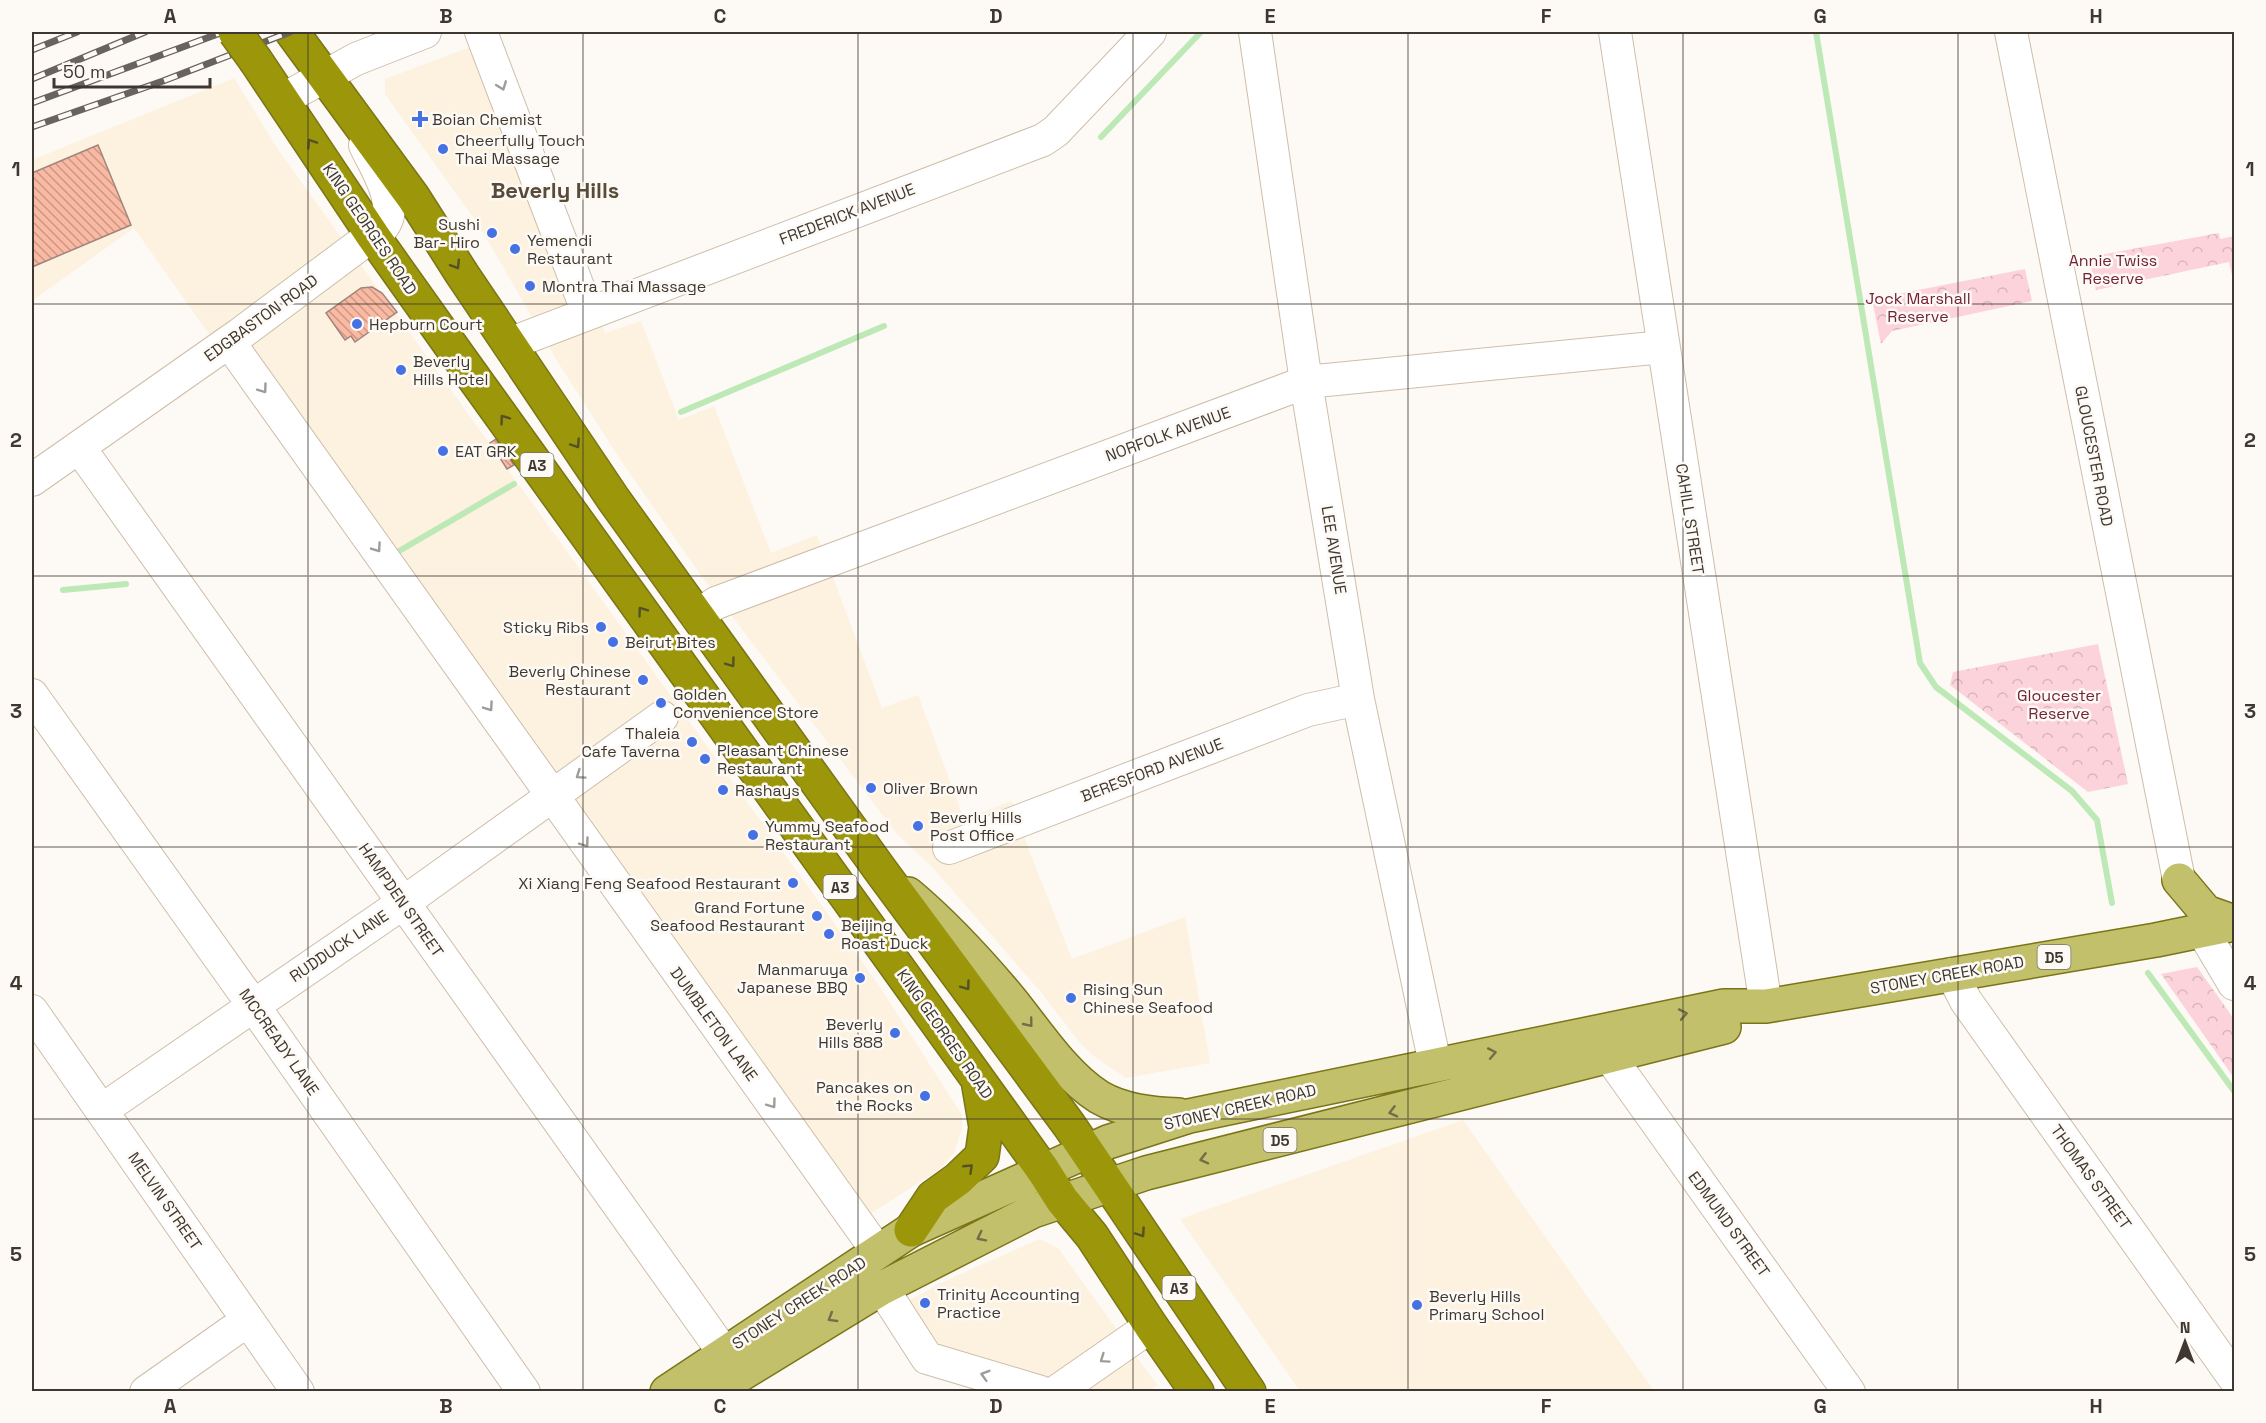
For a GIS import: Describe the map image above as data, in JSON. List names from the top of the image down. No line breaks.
{"streets":{"highway":["KING GEORGES ROAD","A3"],"main road":["D5","STONEY CREEK ROAD"],"street":["FREDERICK AVENUE","EDGBASTON ROAD","NORFOLK AVENUE","GLOUCESTER ROAD","CAHILL STREET","LEE AVENUE","BERESFORD AVENUE","HAMPDEN STREET","RUDDUCK LANE","DUMBLETON LANE","MCCREADY LANE","THOMAS STREET","MELVIN STREET","EDMUND STREET"]},"crossings":[["FREDERICK AVENUE","A3"],["KING GEORGES ROAD","EDGBASTON ROAD"],["KING GEORGES ROAD","STONEY CREEK ROAD"],["EDGBASTON ROAD","A3"],["EDGBASTON ROAD","HAMPDEN STREET"],["EDGBASTON ROAD","DUMBLETON LANE"],["NORFOLK AVENUE","A3"],["NORFOLK AVENUE","CAHILL STREET"],["NORFOLK AVENUE","LEE AVENUE"],["A3","STONEY CREEK ROAD"],["CAHILL STREET","STONEY CREEK ROAD"],["LEE AVENUE","BERESFORD AVENUE"],["LEE AVENUE","STONEY CREEK ROAD"],["HAMPDEN STREET","RUDDUCK LANE"],["HAMPDEN STREET","STONEY CREEK ROAD"],["RUDDUCK LANE","DUMBLETON LANE"],["RUDDUCK LANE","MCCREADY LANE"],["RUDDUCK LANE","MELVIN STREET"],["STONEY CREEK ROAD","DUMBLETON LANE"],["STONEY CREEK ROAD","THOMAS STREET"],["STONEY CREEK ROAD","EDMUND STREET"]],"one_way":["DUMBLETON LANE"],"districts":["Beverly Hills"],"parks":["Annie Twiss Reserve","Jock Marshall Reserve","Gloucester Reserve"],"places":{"health":["Boian Chemist"],"other":["Cheerfully Touch Thai Massage","Sushi Bar- Hiro","Yemendi Restaurant","Montra Thai Massage","Hepburn Court","Beverly Hills Hotel","EAT GRK","Sticky Ribs","Beirut Bites","Beverly Chinese Restaurant","Golden Convenience Store","Thaleia Cafe Taverna","Pleasant Chinese Restaurant","Oliver Brown","Rashays","Beverly Hills Post Office","Yummy Seafood Restaurant","Xi Xiang Feng Seafood Restaurant","Grand Fortune Seafood Restaurant","Beijing Roast Duck","Manmaruya Japanese BBQ","Rising Sun Chinese Seafood","Beverly Hills 888","Pancakes on the Rocks","Trinity Accounting Practice","Beverly Hills Primary School"]},"scale_bar":"50 m","north":"top","grid":{"columns":["A","B","C","D","E","F","G","H"],"rows":["1","2","3","4","5"]}}
